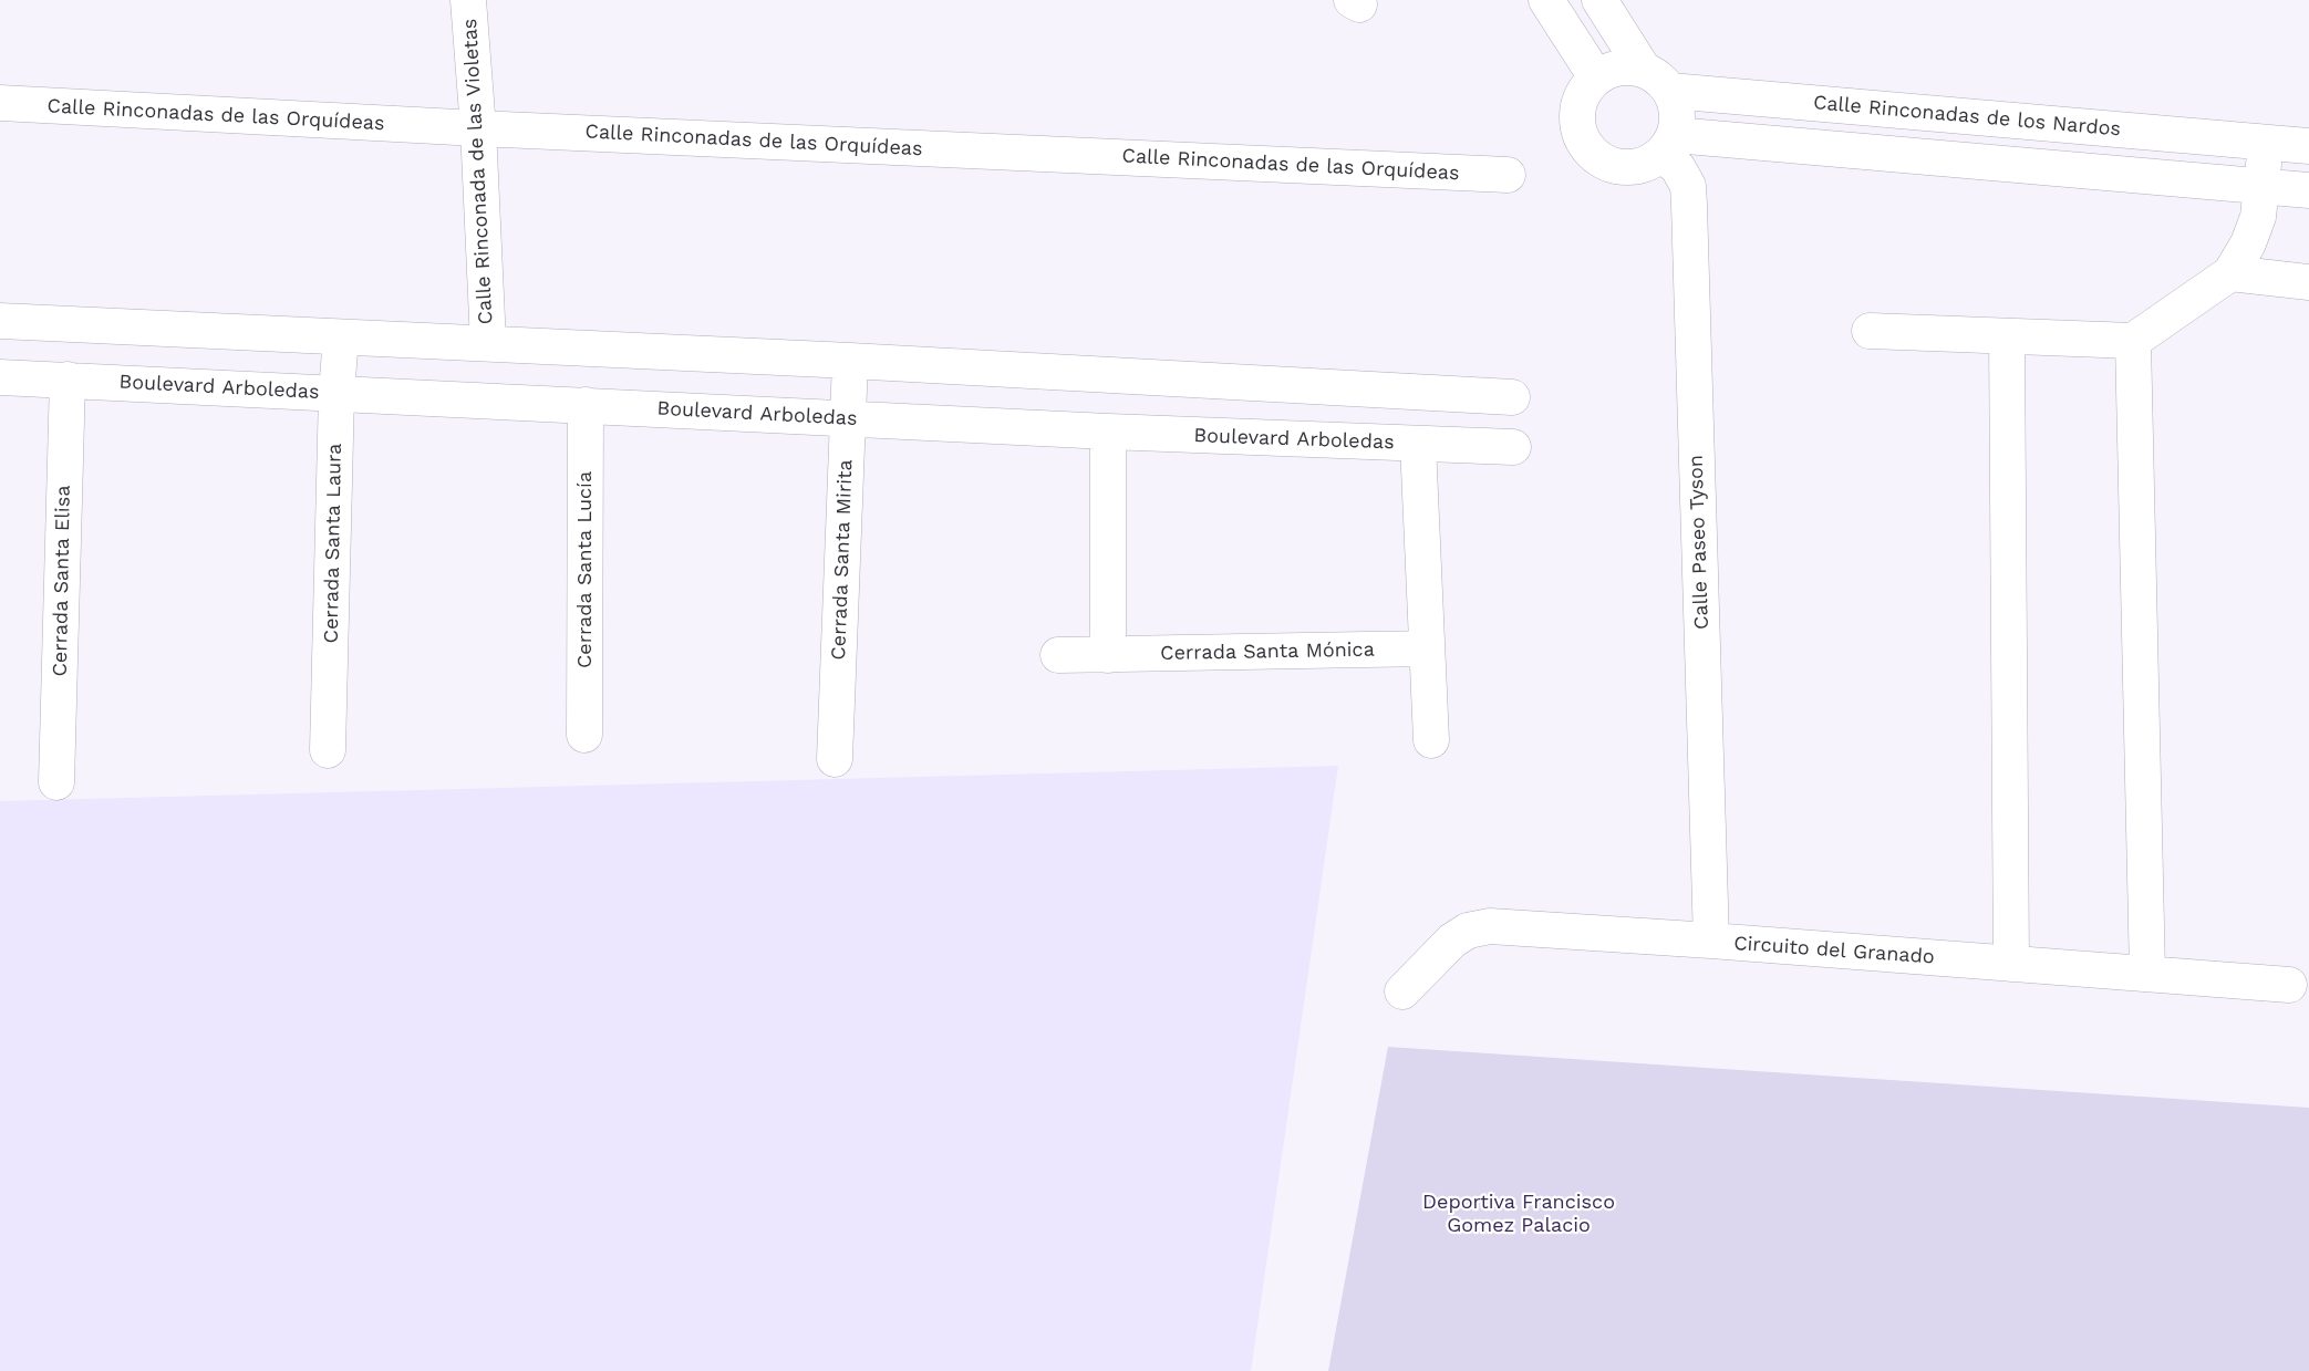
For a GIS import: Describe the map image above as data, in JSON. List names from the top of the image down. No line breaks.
{"streets":{"street":["Calle Rinconadas de las Orquídeas","Calle Rinconadas de los Nardos","Calle Rinconada de las Violetas","Boulevard Arboledas","Calle Paseo Tyson","Cerrada Santa Laura","Cerrada Santa Mirita","Cerrada Santa Lucía","Cerrada Santa Elisa","Cerrada Santa Mónica","Circuito del Granado"]},"crossings":[["Calle Rinconadas de las Orquídeas","Calle Rinconada de las Violetas"],["Calle Rinconadas de los Nardos","Calle Paseo Tyson"],["Boulevard Arboledas","Cerrada Santa Laura"],["Boulevard Arboledas","Cerrada Santa Mirita"],["Boulevard Arboledas","Cerrada Santa Lucía"],["Boulevard Arboledas","Cerrada Santa Elisa"],["Calle Paseo Tyson","Circuito del Granado"]],"parks":["Deportiva Francisco Gomez Palacio"]}
